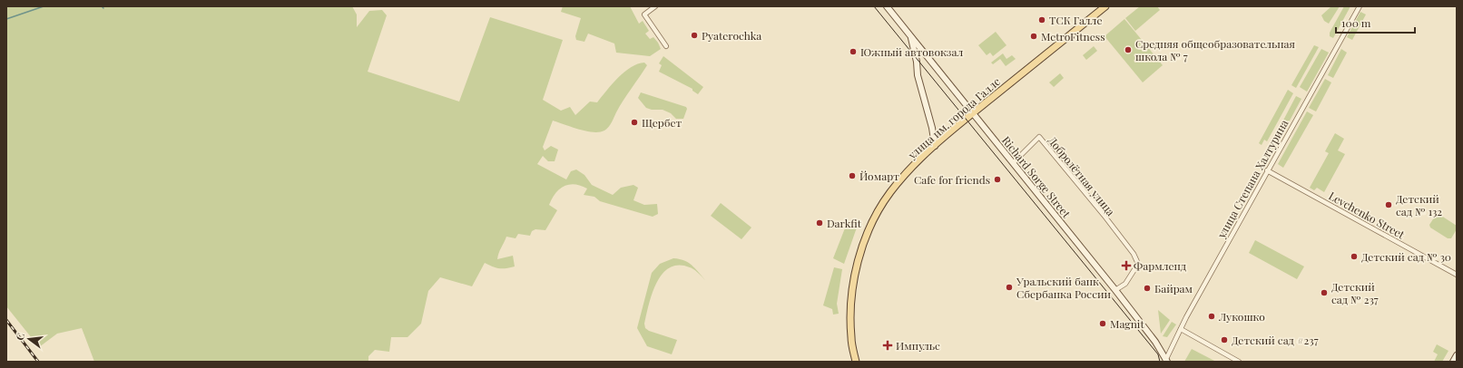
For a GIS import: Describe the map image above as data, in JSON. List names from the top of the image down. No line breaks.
{"streets":{"main road":["улица им. города Галле","Richard Sorge Street"],"street":["Добролётная улица","улица Степана Халтурина","Levchenko Street"]},"crossings":[["улица им. города Галле","Richard Sorge Street"],["Добролётная улица","Richard Sorge Street"],["Richard Sorge Street","улица Степана Халтурина"],["улица Степана Халтурина","Levchenko Street"]],"places":{"other":["ТСК Галле","Pyaterochka","MetroFitness","Средняя общеобразовательная школа № 7","Южный автовокзал","Щербет","Йомарт","Cafe for friends","Детский сад № 132","Darkfit","Детский сад № 30","Уральский банк Сбербанка России","Байрам","Детский сад № 237","Лукошко","Magnit","Детский сад #237"],"health":["Фармленд","Импульс"]},"scale_bar":"100 m","north":"left"}
